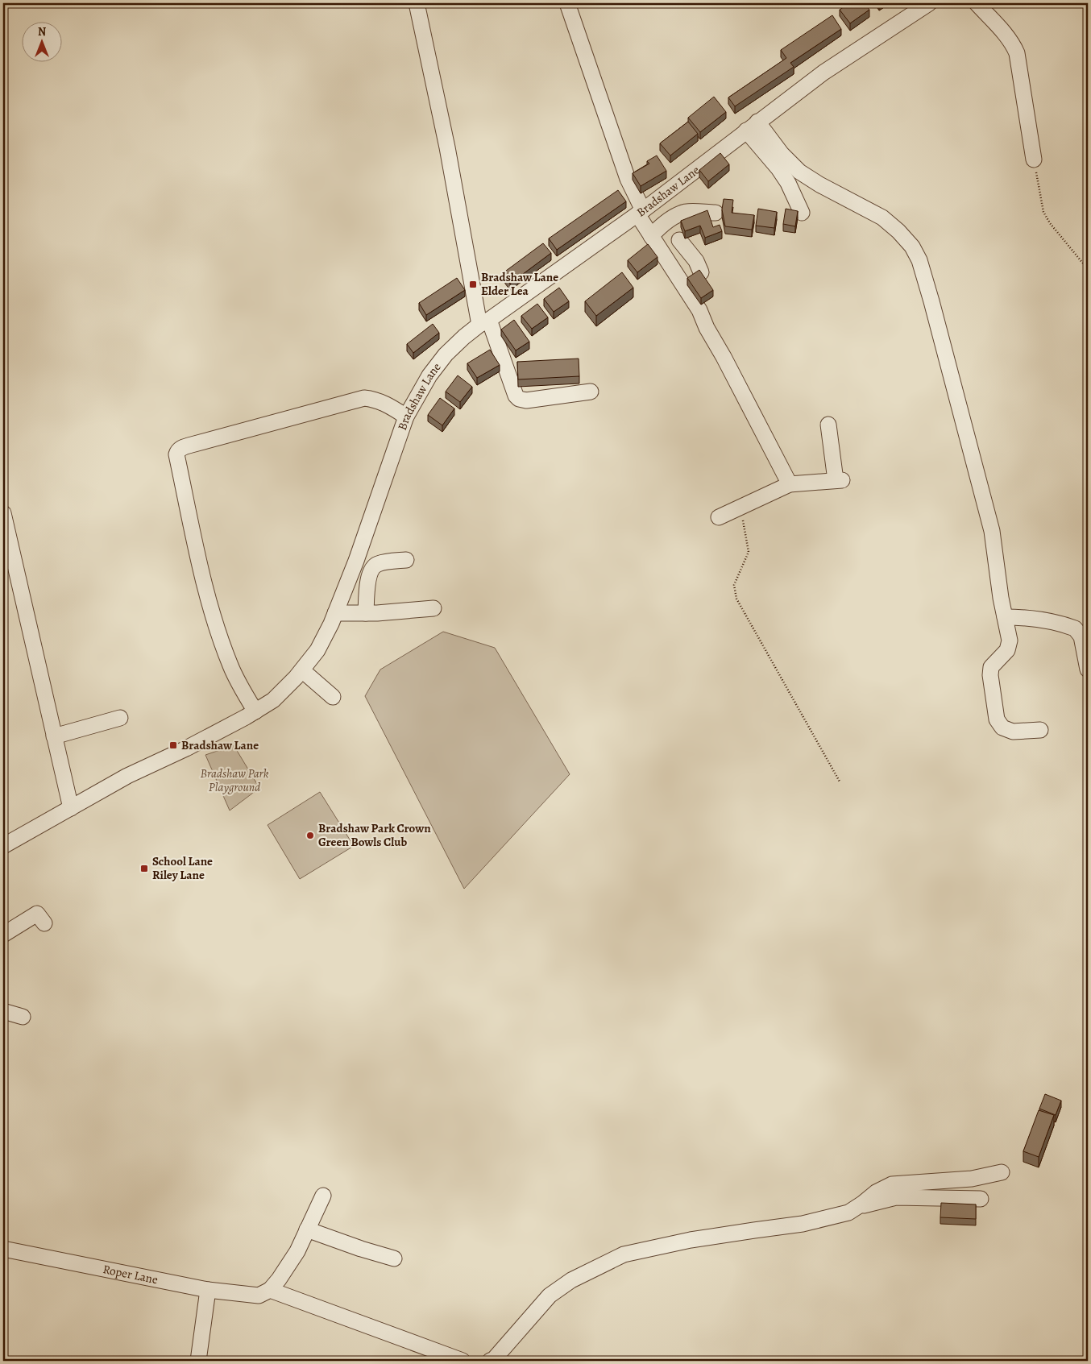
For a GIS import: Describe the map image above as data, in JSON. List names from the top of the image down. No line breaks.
{"streets":{"street":["Bradshaw Lane","Roper Lane"]},"parks":["Bradshaw Park Playground"],"places":{"transit":["Bradshaw Lane Elder Lea","Bradshaw Lane","School Lane Riley Lane"],"other":["Bradshaw Park Crown Green Bowls Club"]},"north":"top"}
